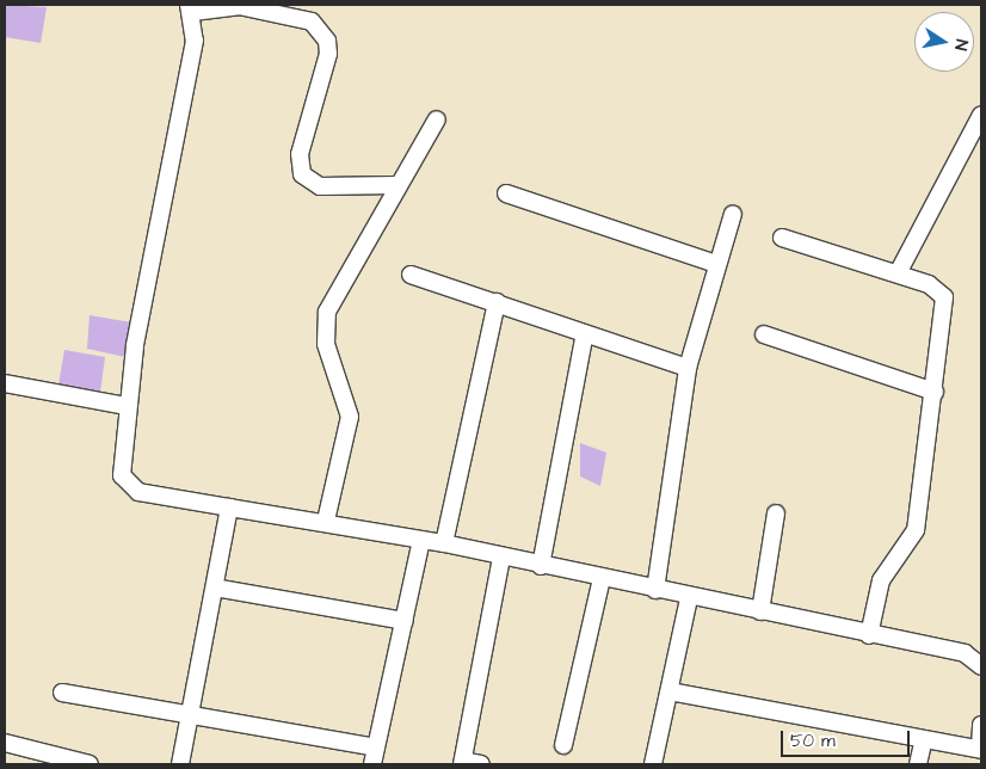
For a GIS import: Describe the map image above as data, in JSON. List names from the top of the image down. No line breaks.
{"scale_bar":"50 m","north":"right"}
